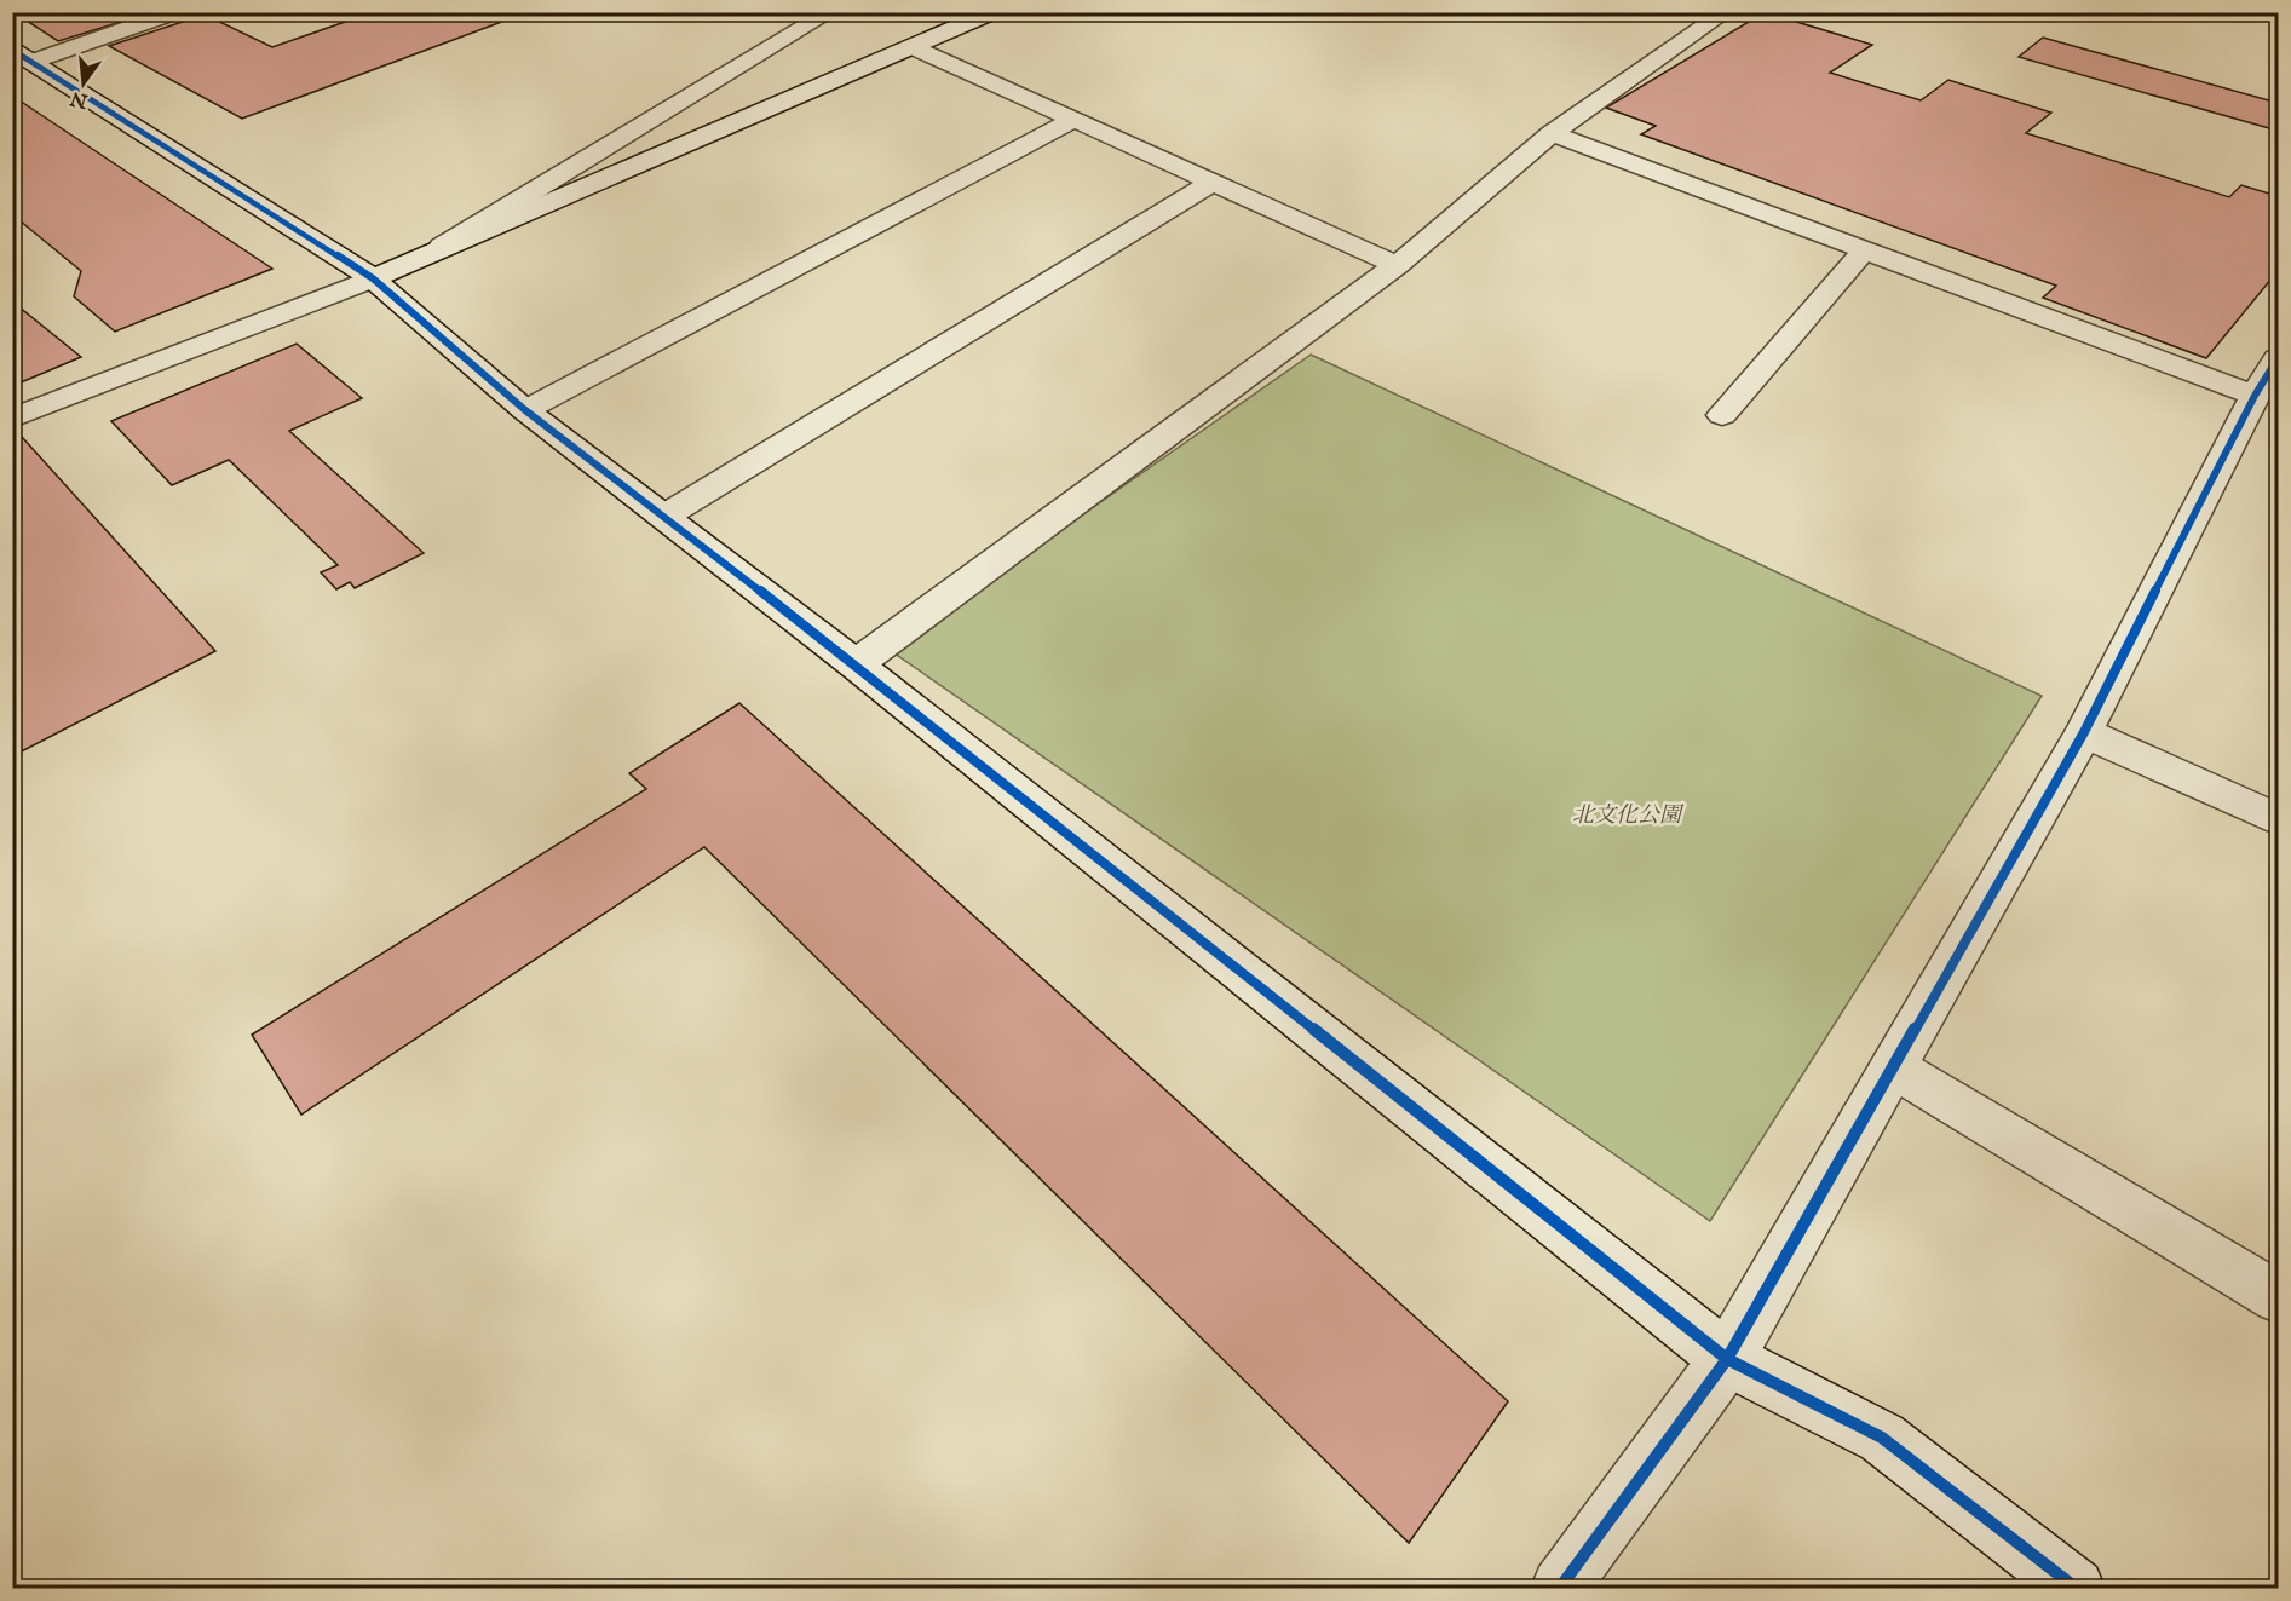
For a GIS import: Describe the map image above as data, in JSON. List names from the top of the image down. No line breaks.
{"parks":["北文化公園"],"north":"bottom"}
